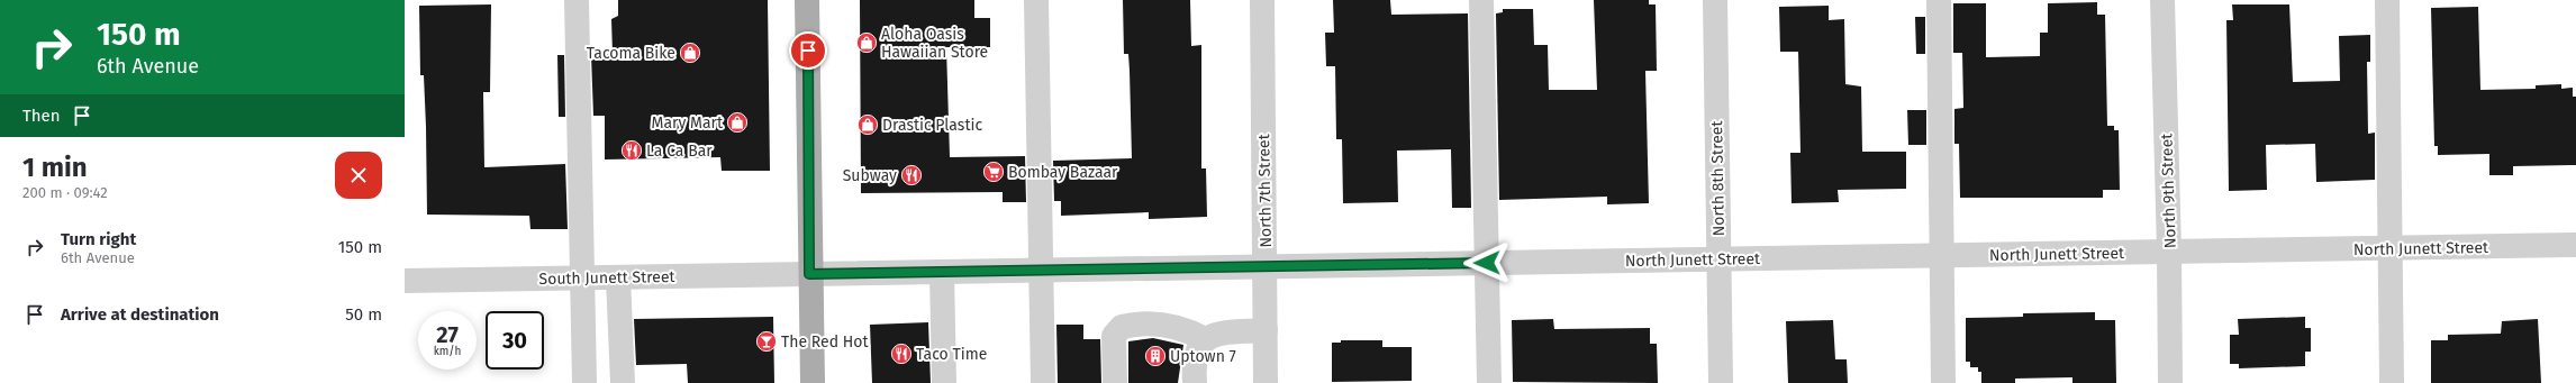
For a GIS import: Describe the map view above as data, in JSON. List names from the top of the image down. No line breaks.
{"streets":{"street":["North 8th Street","North 7th Street","North 9th Street","North Junett Street","South Junett Street"]},"crossings":[["North 8th Street","North Junett Street"],["North 7th Street","North Junett Street"],["North 9th Street","North Junett Street"],["North Junett Street","South Junett Street"]],"places":{"shop":["Aloha Oasis Hawaiian Store","Tacoma Bike","Mary Mart","Drastic Plastic"],"restaurant":["La Ca Bar","Subway","Taco Time"],"supermarket":["Bombay Bazaar"],"bar":["The Red Hot"],"building":["Uptown 7"]},"page":{"turn":["150 m","6th Avenue"],"then":"Then","heading":["1 min","200 m · 09:42"],"list":[{"name":"Turn right","note":"6th Avenue","value":"150 m"},{"name":"Arrive at destination","value":"50 m"}],"speed":"27 km/h","limit":"30"}}
